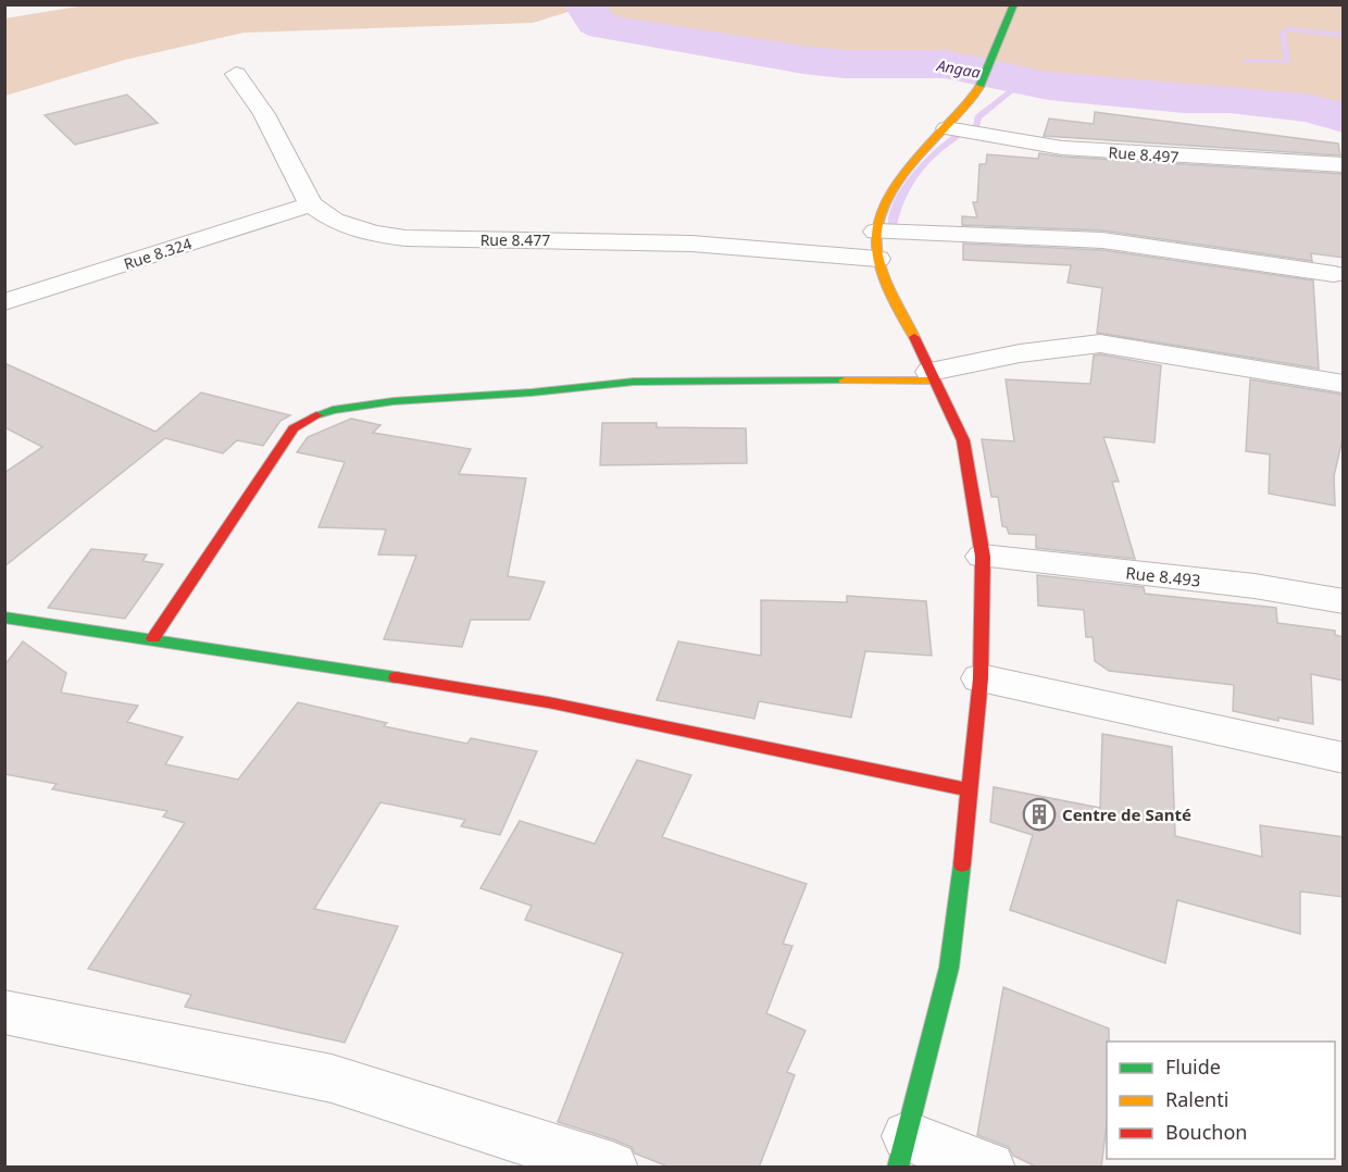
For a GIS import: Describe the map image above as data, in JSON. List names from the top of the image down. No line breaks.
{"streets":{"street":["Rue 8.497","Rue 8.477","Rue 8.324","Rue 8.493"]},"crossings":[["Rue 8.477","Rue 8.324"]],"water":["Angaa"],"places":{"building":["Centre de Santé"]},"legend":["Fluide","Ralenti","Bouchon"]}
